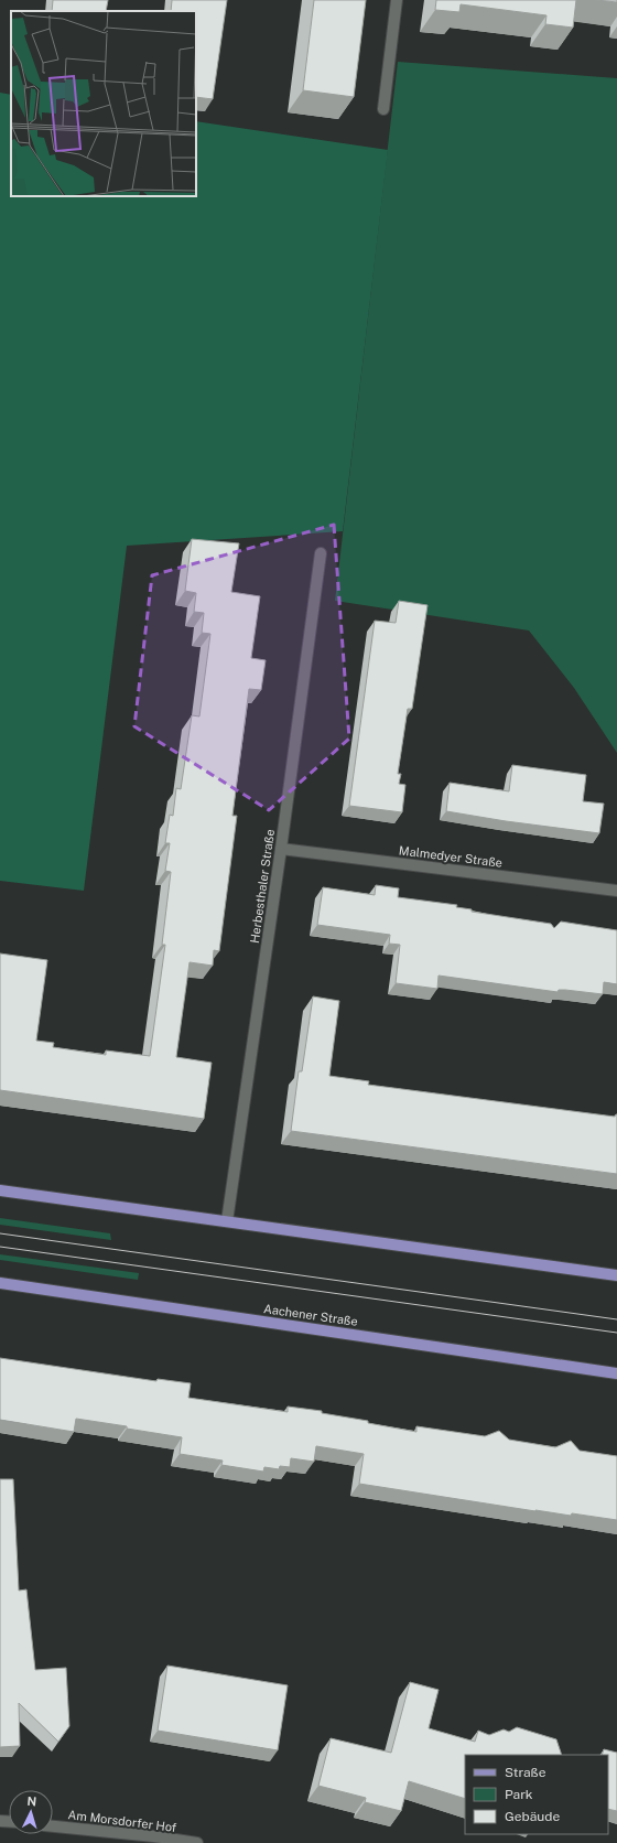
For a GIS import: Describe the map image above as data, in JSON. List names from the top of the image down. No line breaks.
{"streets":{"main road":["Aachener Straße"],"street":["Malmedyer Straße","Herbesthaler Straße","Am Morsdorfer Hof"]},"crossings":[["Malmedyer Straße","Herbesthaler Straße"]],"legend":["Straße","Park","Gebäude"],"north":"top"}
